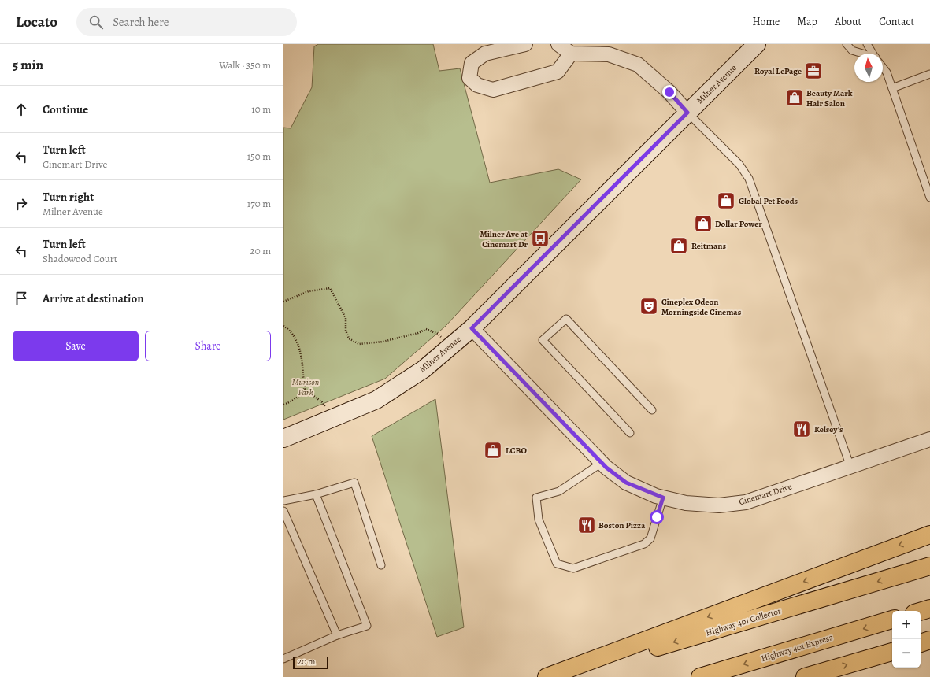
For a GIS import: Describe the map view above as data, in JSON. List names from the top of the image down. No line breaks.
{"streets":{"highway":["Highway 401 Collector","Highway 401 Express"],"main road":["Milner Avenue"],"street":["Cinemart Drive"]},"crossings":[["Milner Avenue","Cinemart Drive"]],"parks":["Murison Park"],"places":{"office":["Royal LePage"],"shop":["Beauty Mark Hair Salon","Global Pet Foods","Dollar Power","Reitmans","LCBO"],"bus stop":["Milner Ave at Cinemart Dr"],"theatre":["Cineplex Odeon Morningside Cinemas"],"restaurant":["Kelsey's","Boston Pizza"]},"scale_bar":"20 m","north":"top","page":{"header":"Locato","search":"Search here","nav":["Home","Map","About","Contact"],"heading":["5 min","Walk · 350 m"],"list":[["Continue","10 m"],["Turn left","Cinemart Drive","150 m"],["Turn right","Milner Avenue","170 m"],["Turn left","Shadowood Court","20 m"],"Arrive at destination"],"buttons":["Save","Share"],"map_buttons":["+","−"],"scale":"20 m"}}
